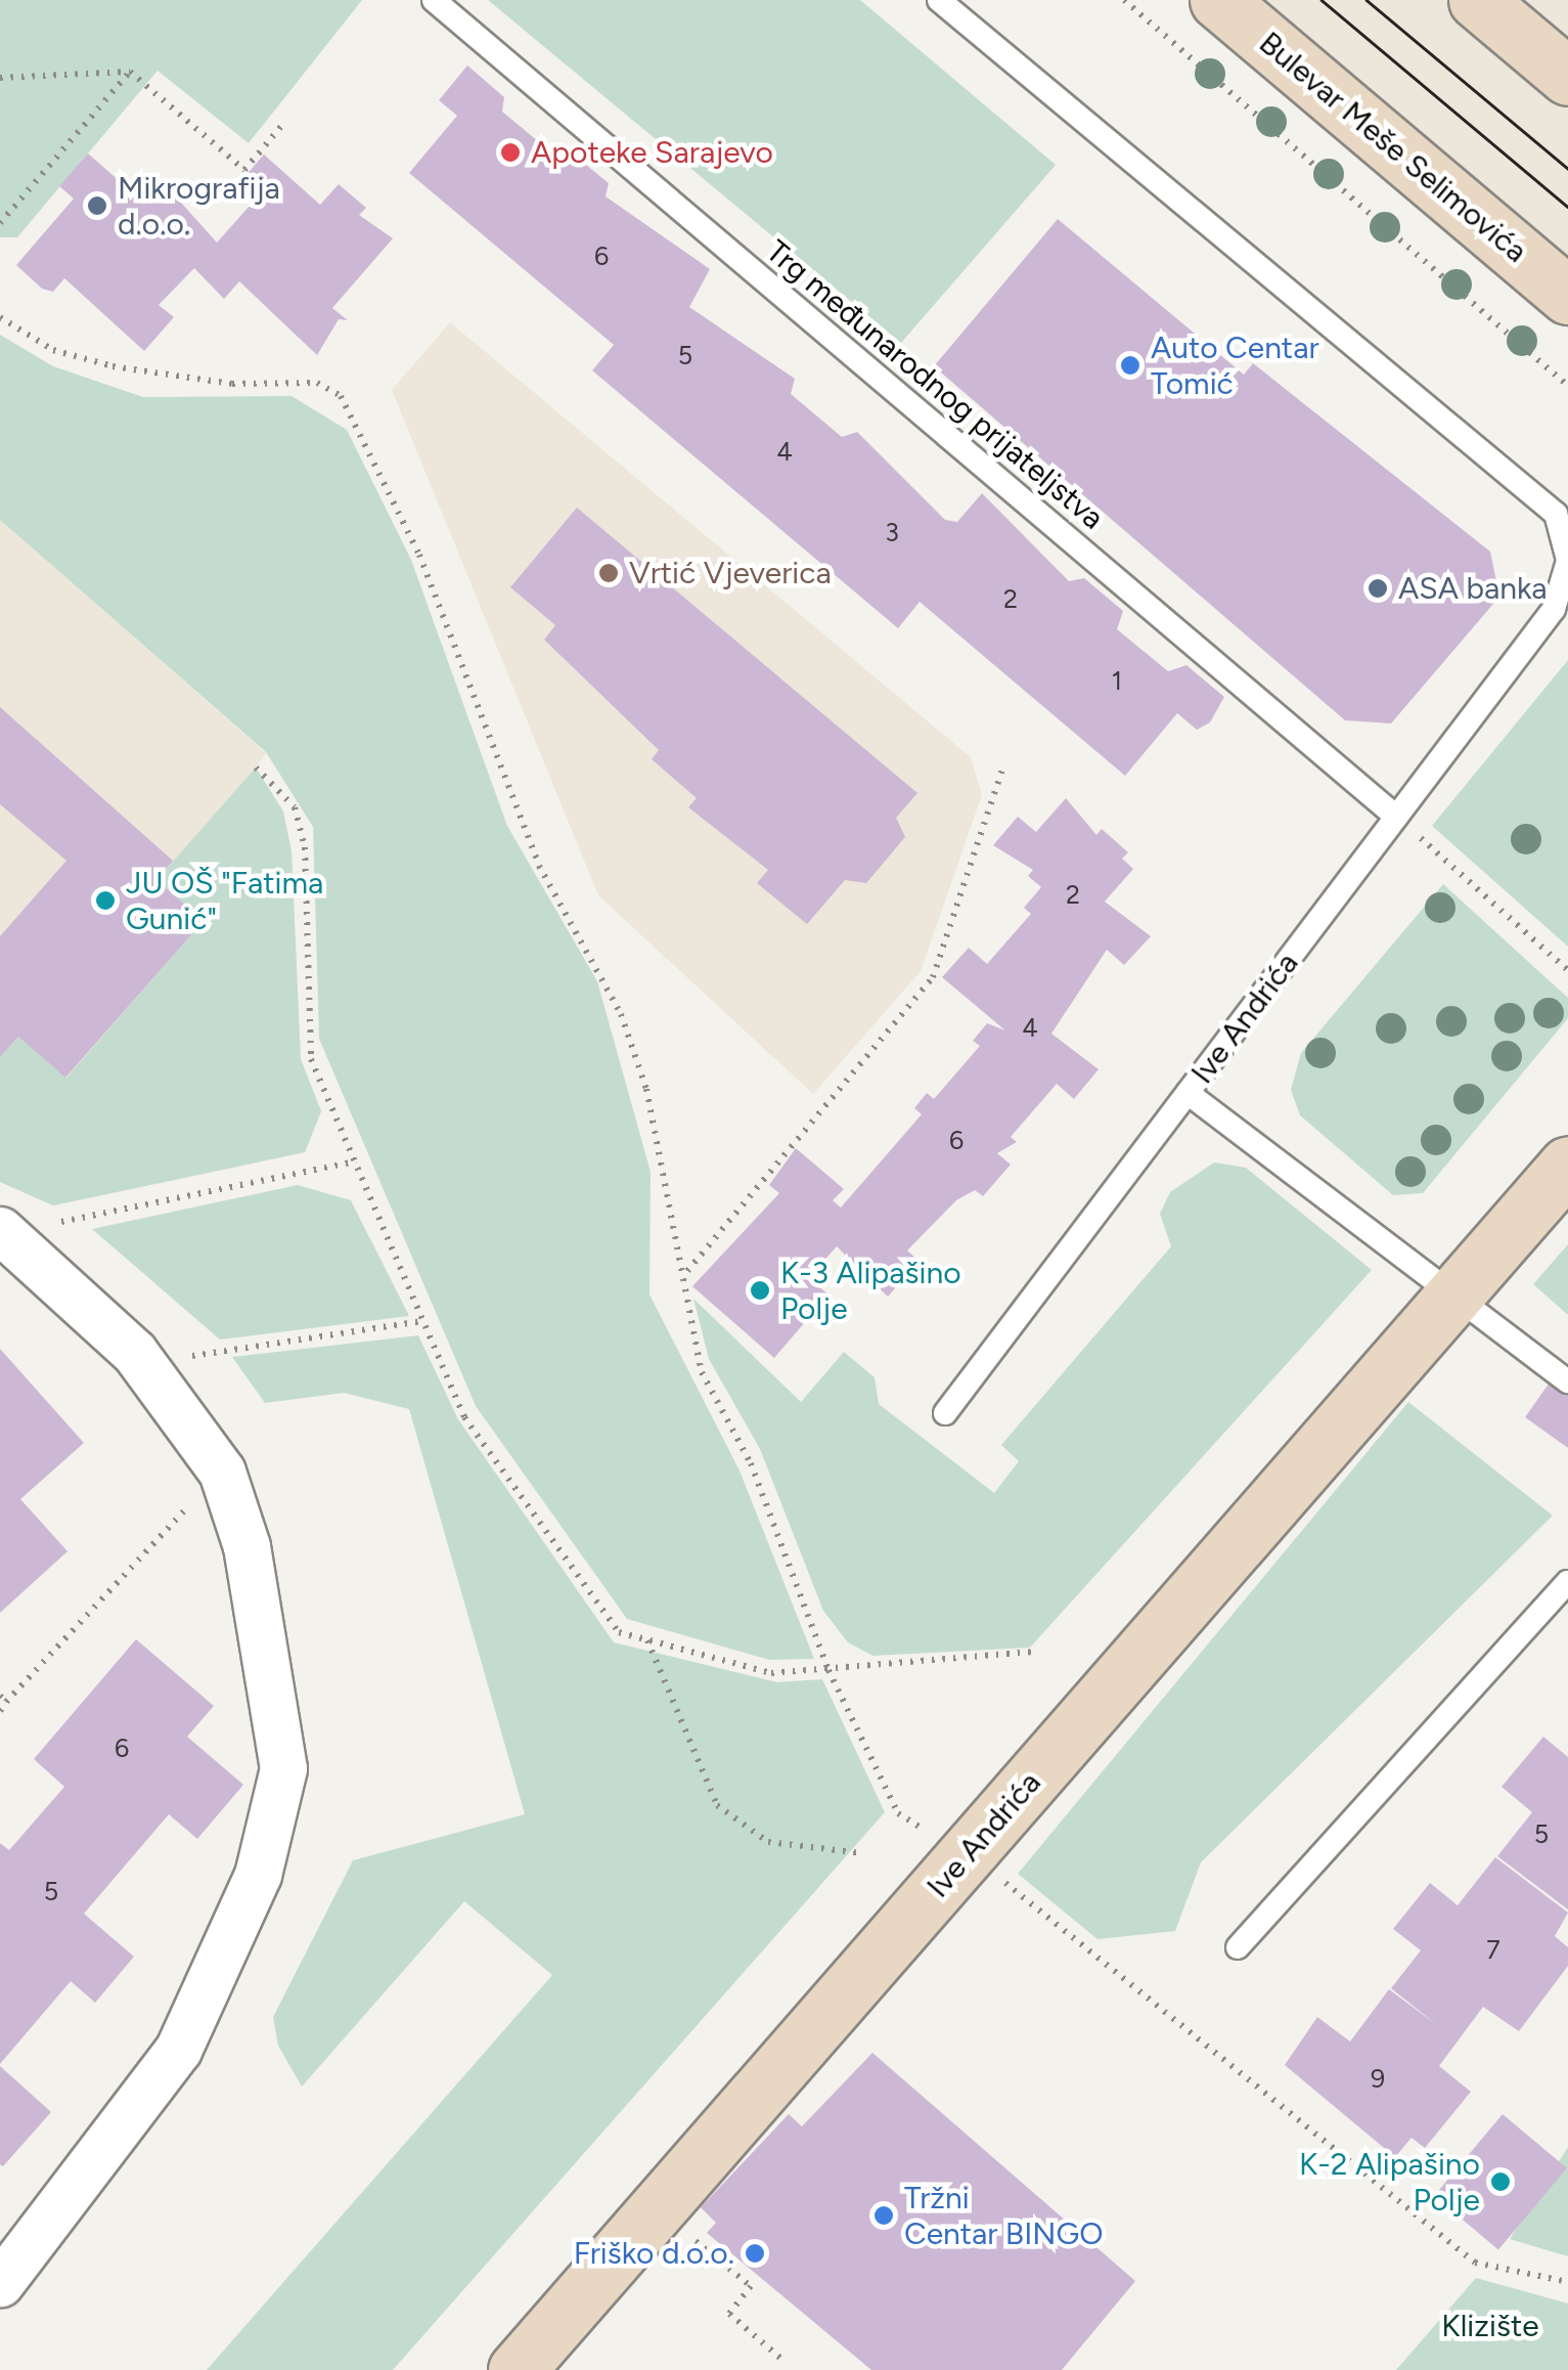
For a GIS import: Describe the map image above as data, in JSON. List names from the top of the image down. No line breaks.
{"streets":{"main road":["Bulevar Meše Selimovića","Ive Andrića"],"lane":["Trg međunarodnog prijateljstva"]},"crossings":[["Trg međunarodnog prijateljstva","Ive Andrića"]],"parks":["Klizište"],"places":["Apoteke Sarajevo","Mikrografija d.o.o.","Auto Centar Tomić","Vrtić Vjeverica","ASA banka","JU OŠ \"Fatima Gunić\"","K-3 Alipašino Polje","K-2 Alipašino Polje","Tržni Centar BINGO","Friško d.o.o."],"house_numbers":["6","5","4","3","2","1","2","4","6","6","5","5","7","9"]}
